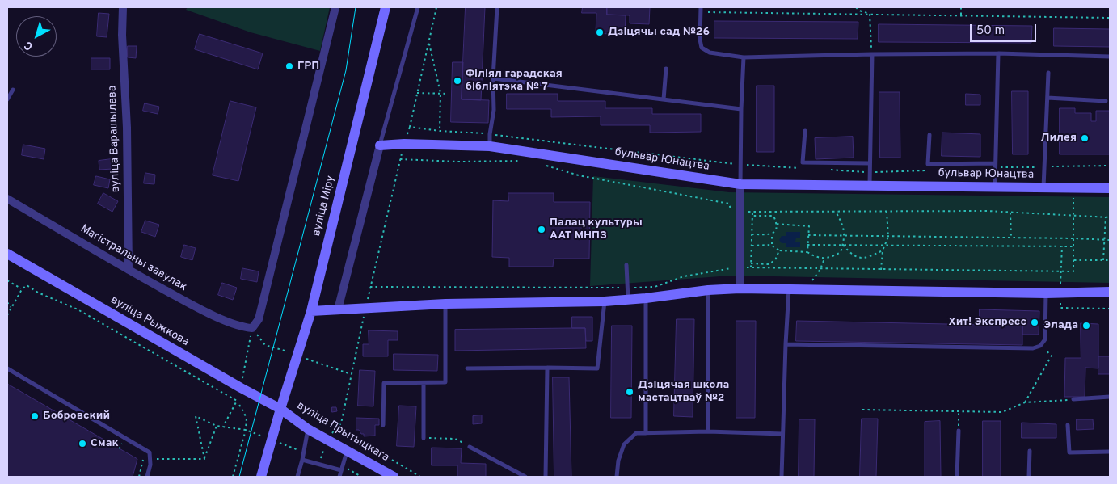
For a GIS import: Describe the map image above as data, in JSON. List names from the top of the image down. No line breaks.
{"streets":{"street":["вуліца Варашылава","бульвар Юнацтва","вуліца Міру","Магістральны завулак","вуліца Рыжкова","вуліца Прытыцкага"]},"crossings":[["вуліца Варашылава","Магістральны завулак"],["вуліца Міру","вуліца Рыжкова"],["вуліца Міру","вуліца Прытыцкага"],["вуліца Рыжкова","вуліца Прытыцкага"]],"places":["Дзіцячы сад №26","ГРП","Філіял гарадская бібліятэка № 7","Лилея","Палац культуры ААТ МНПЗ","Хит! Экспресс","Элада","Дзіцячая школа мастацтваў №2","Бобровский","Смак"],"scale_bar":"50 m","north":"bottom left"}
